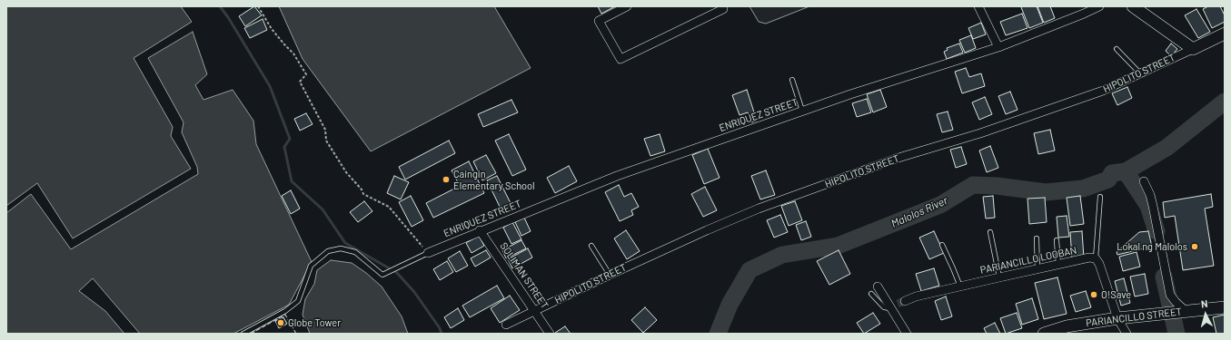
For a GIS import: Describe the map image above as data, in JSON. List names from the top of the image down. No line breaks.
{"streets":{"main road":["HIPOLITO STREET","PARIANCILLO STREET"],"street":["ENRIQUEZ STREET","PARIANCILLO LOOBAN","SOLIMAN STREET"]},"crossings":[["HIPOLITO STREET","SOLIMAN STREET"],["ENRIQUEZ STREET","SOLIMAN STREET"]],"water":["Malolos River"],"places":["Caingin Elementary School","Lokal ng Malolos","O!Save","Globe Tower"],"north":"top"}
